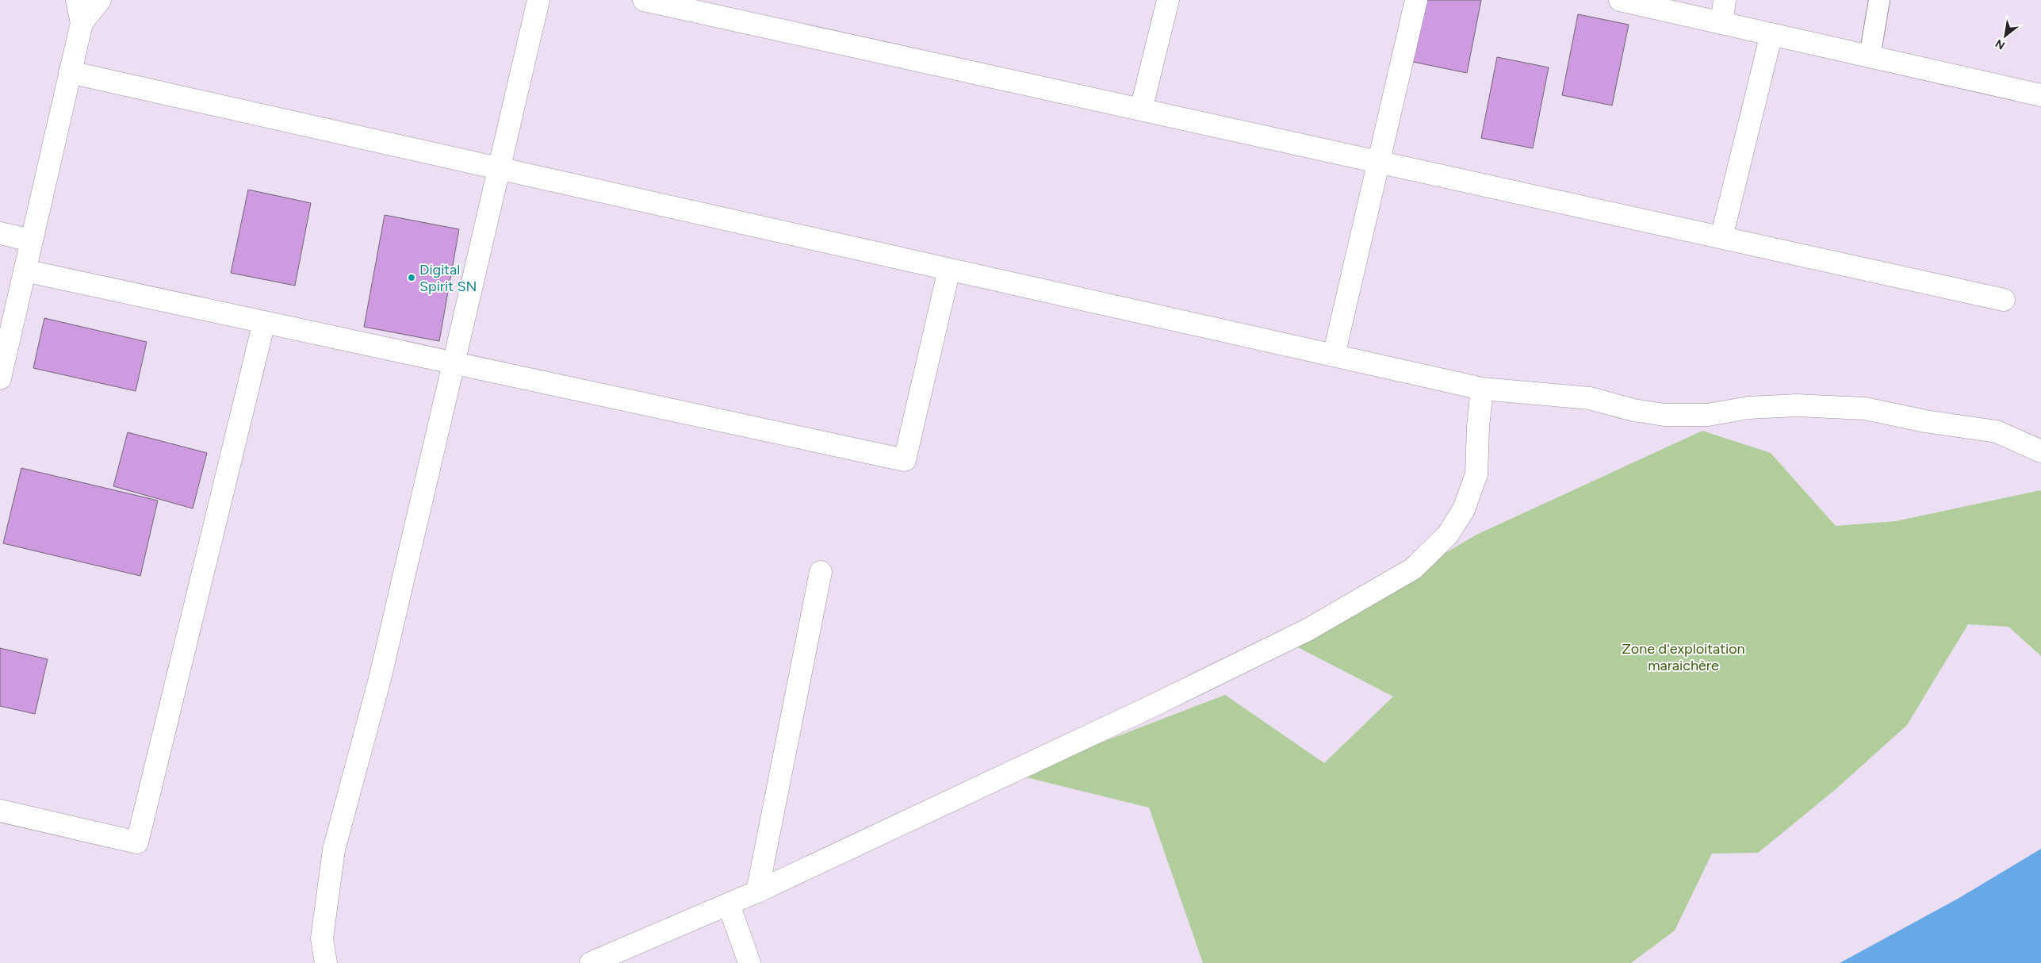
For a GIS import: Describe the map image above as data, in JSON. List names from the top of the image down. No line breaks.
{"parks":["Zone d'exploitation maraichère"],"places":["Digital Spirit SN"],"north":"bottom left"}
